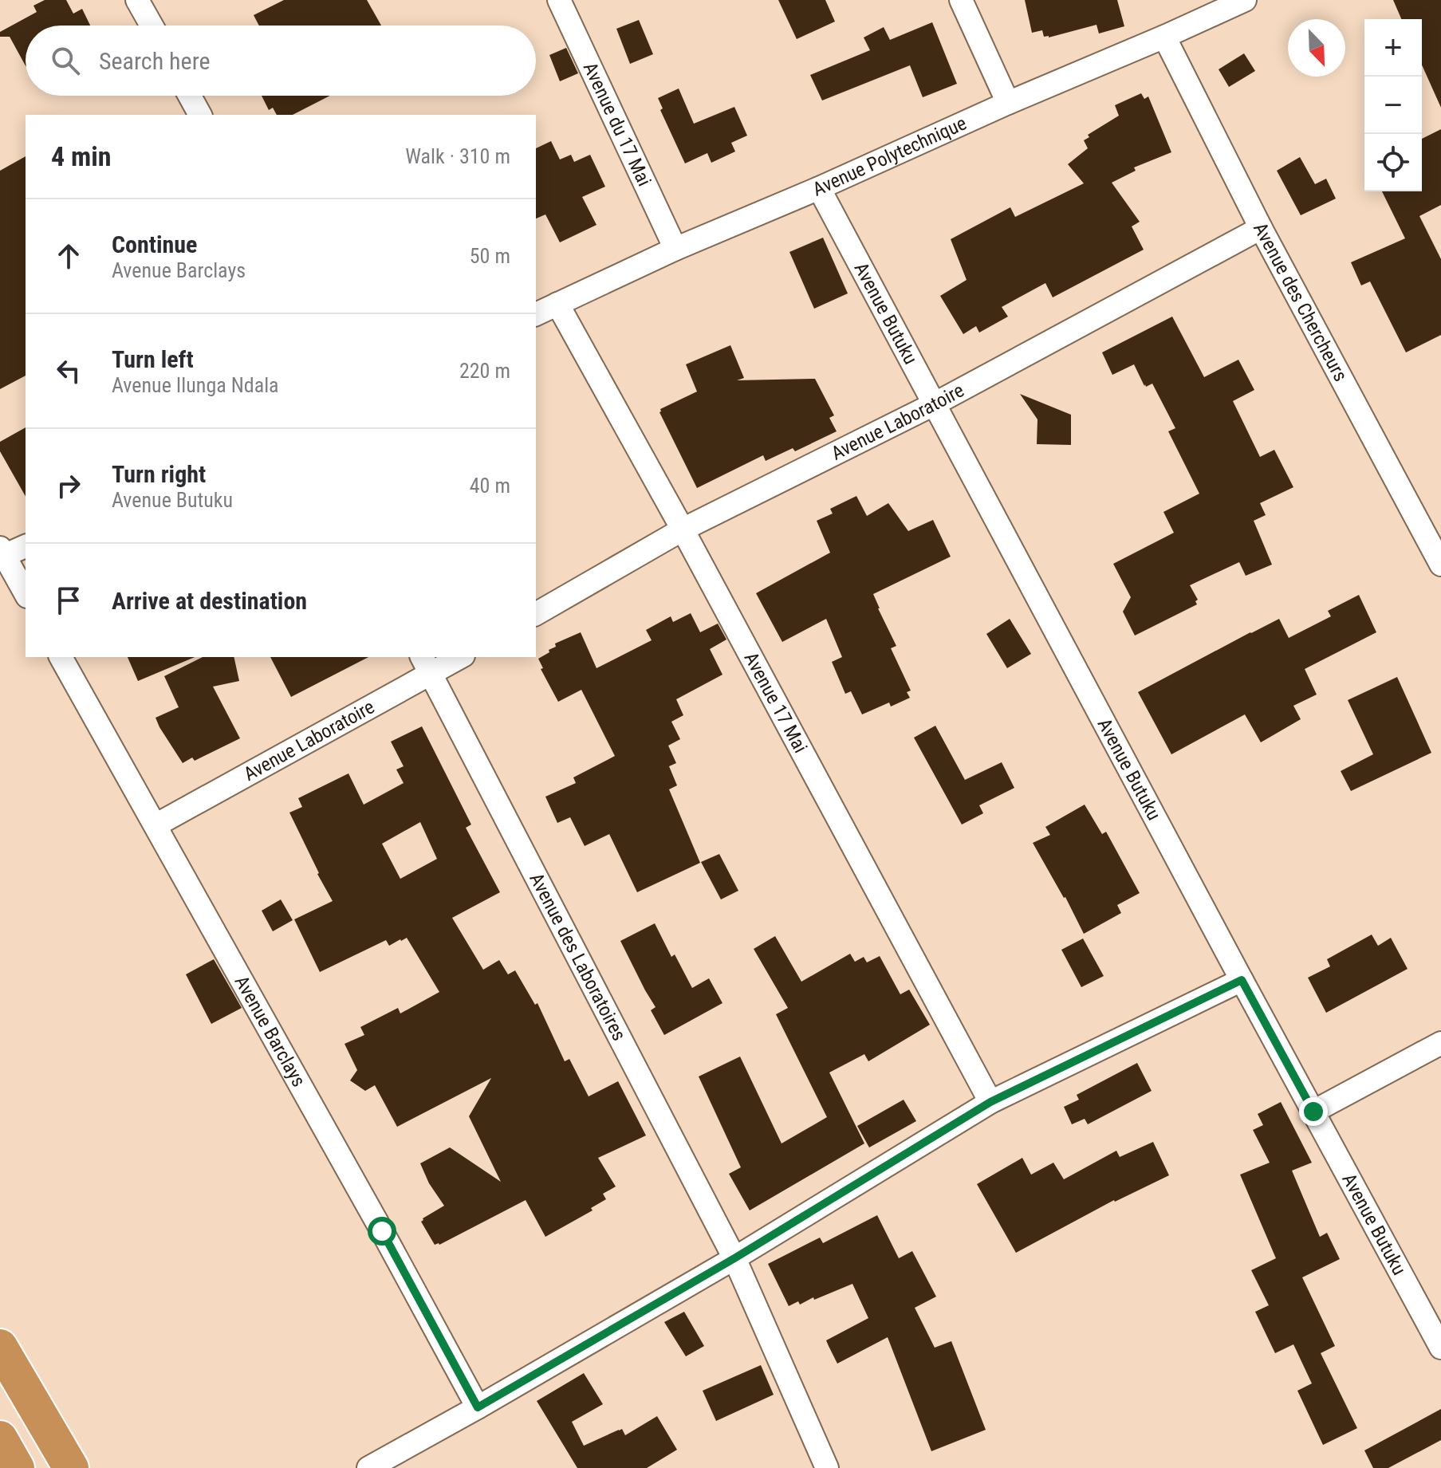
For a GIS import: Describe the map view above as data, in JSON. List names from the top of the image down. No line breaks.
{"streets":{"street":["Avenue du 17 Mai","Avenue Polytechnique","Avenue des Chercheurs","Avenue Butuku","Avenue Laboratoire","Avenue 17 Mai","Avenue des Laboratoires","Avenue Barclays"]},"crossings":[["Avenue du 17 Mai","Avenue Polytechnique"],["Avenue Polytechnique","Avenue des Chercheurs"],["Avenue Polytechnique","Avenue Butuku"],["Avenue Polytechnique","Avenue 17 Mai"],["Avenue des Chercheurs","Avenue Laboratoire"],["Avenue Butuku","Avenue Laboratoire"],["Avenue Laboratoire","Avenue 17 Mai"],["Avenue Laboratoire","Avenue des Laboratoires"],["Avenue Laboratoire","Avenue Barclays"]],"north":"bottom right","page":{"map_buttons":["+","−"],"search":"Search here","heading":["4 min","Walk · 310 m"],"list":[["Continue","Avenue Barclays","50 m"],["Turn left","Avenue Ilunga Ndala","220 m"],["Turn right","Avenue Butuku","40 m"],"Arrive at destination"]}}
